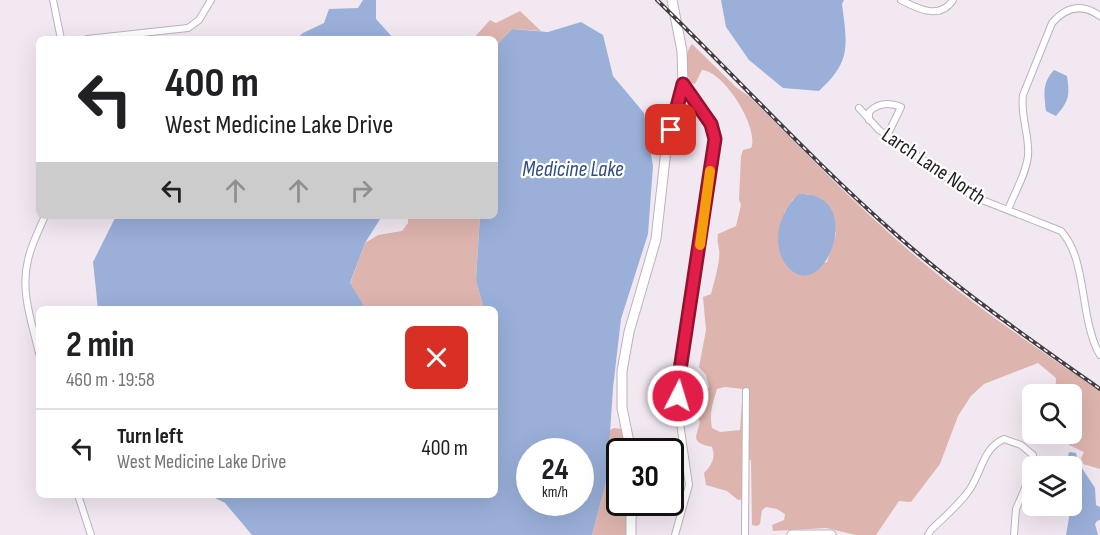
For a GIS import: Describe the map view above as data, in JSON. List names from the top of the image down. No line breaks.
{"streets":{"street":["Larch Lane North"]},"water":["Medicine Lake"],"page":{"turn":["400 m","West Medicine Lake Drive"],"heading":["2 min","460 m · 19:58"],"list":[{"name":"Turn left","note":"West Medicine Lake Drive","value":"400 m"}],"speed":"24 km/h","limit":"30"}}
